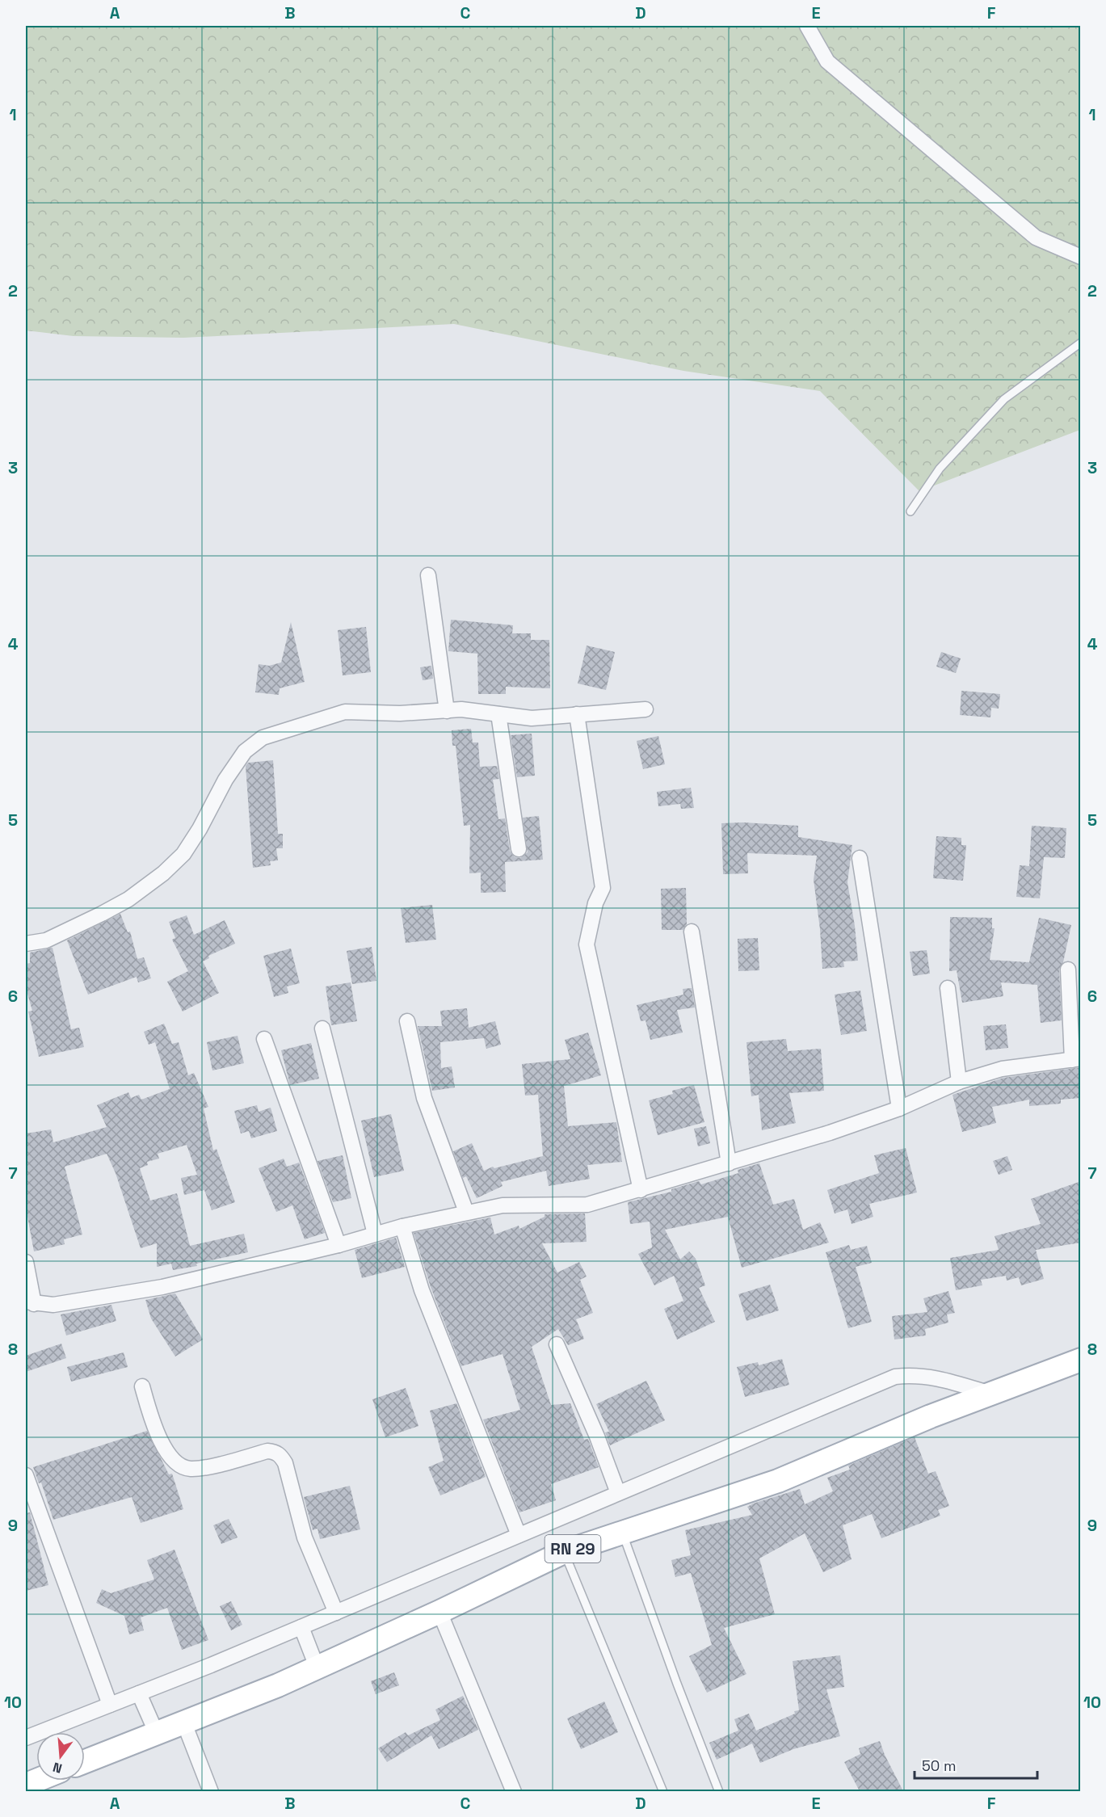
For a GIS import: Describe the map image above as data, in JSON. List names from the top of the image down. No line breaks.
{"streets":{"main road":["RN 29"]},"scale_bar":"50 m","north":"bottom","grid":{"columns":["A","B","C","D","E","F"],"rows":["1","2","3","4","5","6","7","8","9","10"]}}
